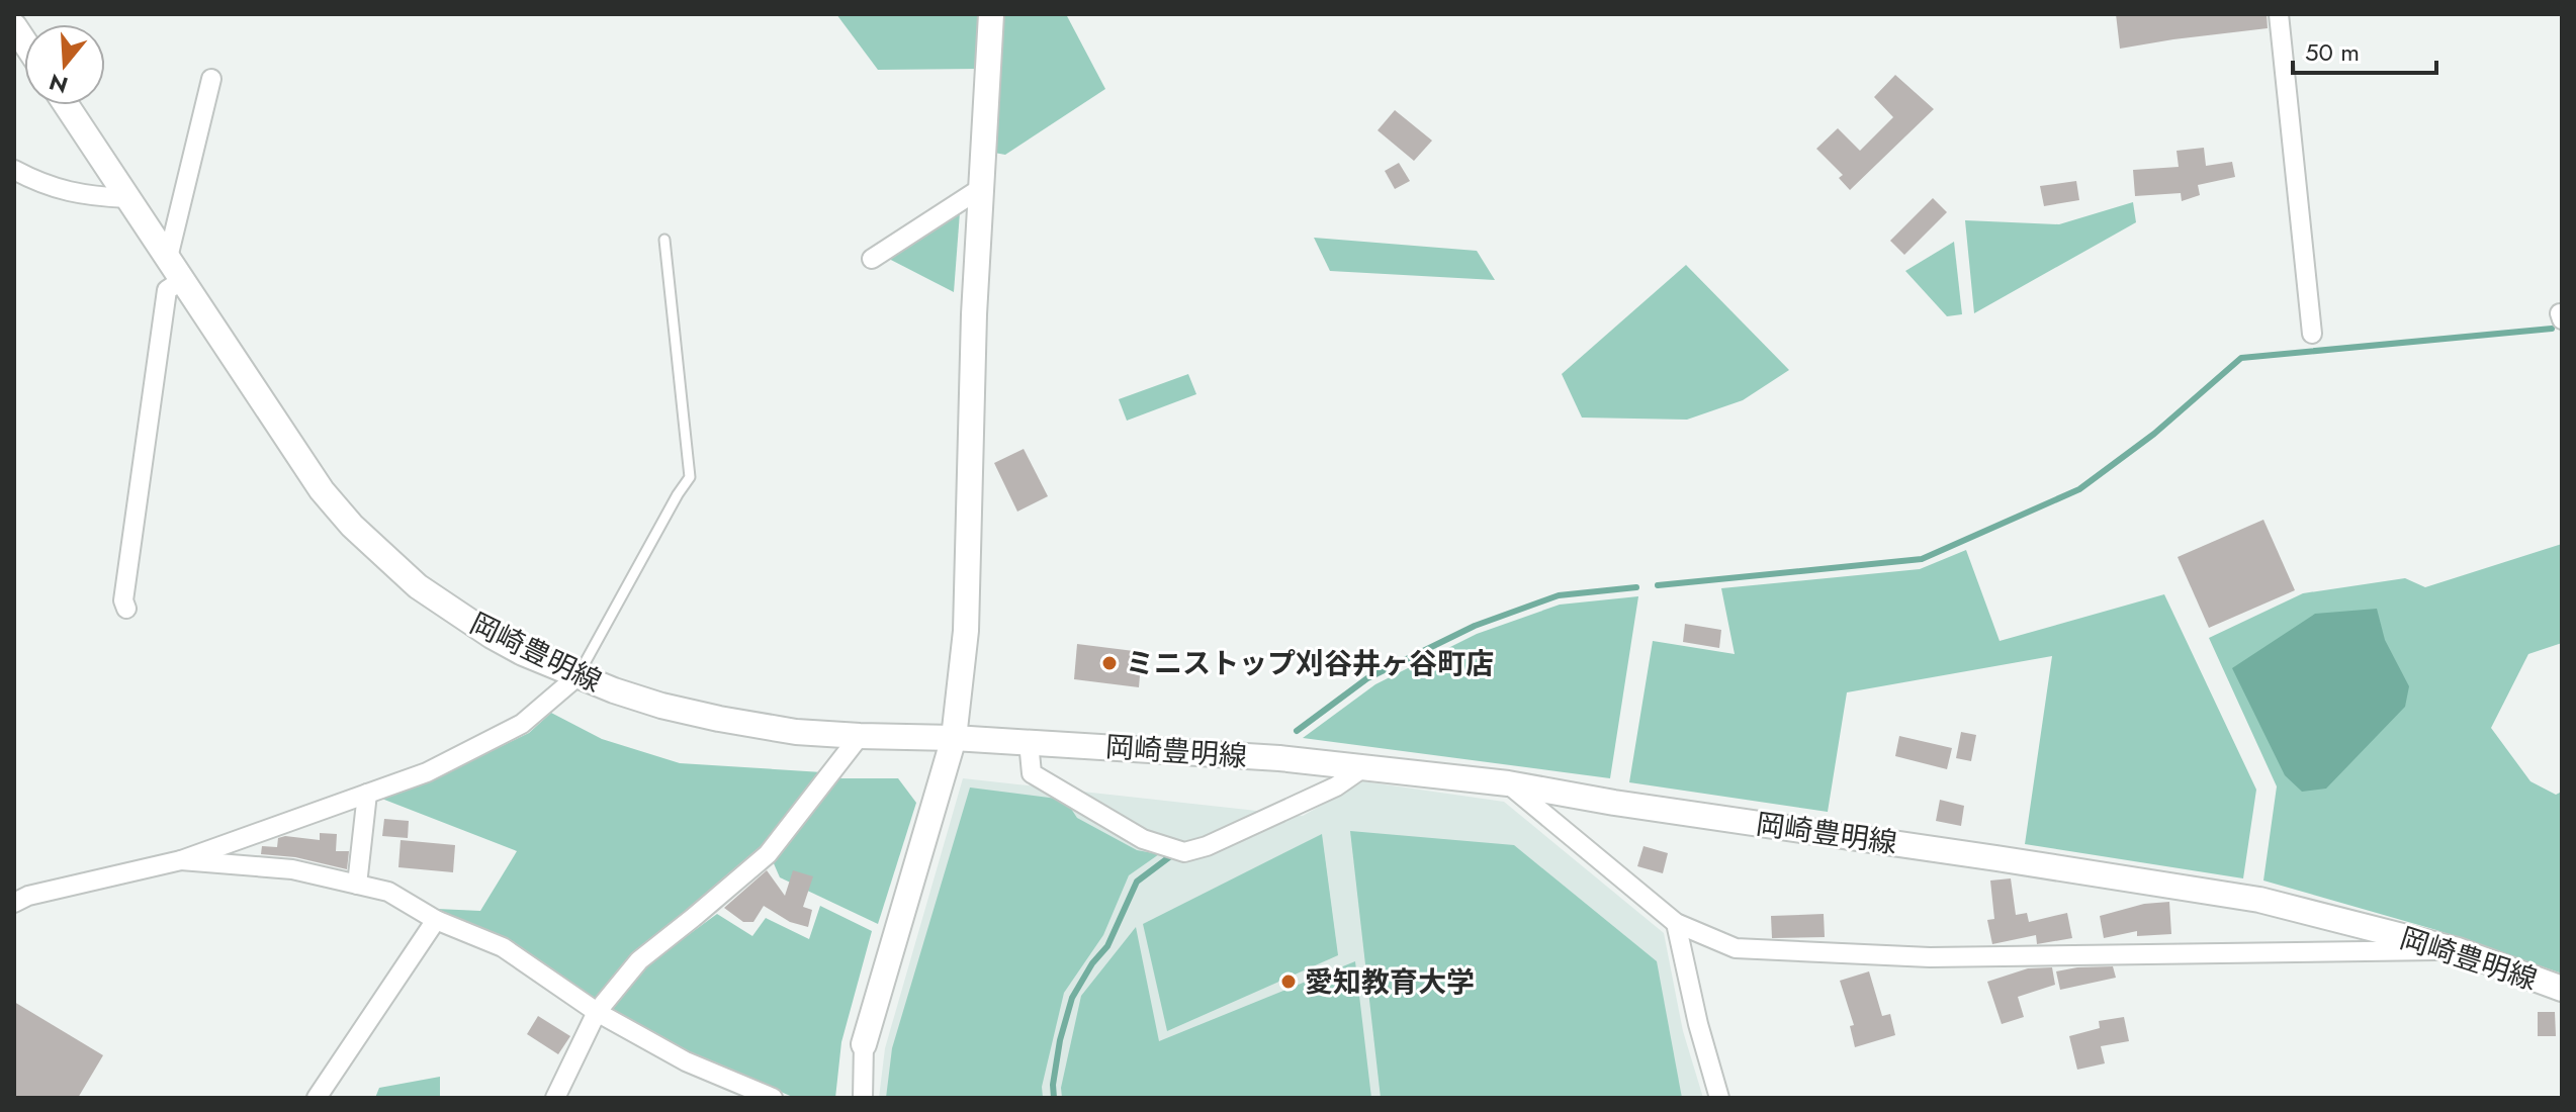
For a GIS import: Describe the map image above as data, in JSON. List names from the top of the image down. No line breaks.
{"streets":{"main road":["岡崎豊明線"]},"places":["ミニストップ刈谷井ヶ谷町店","愛知教育大学"],"scale_bar":"50 m","north":"bottom"}
